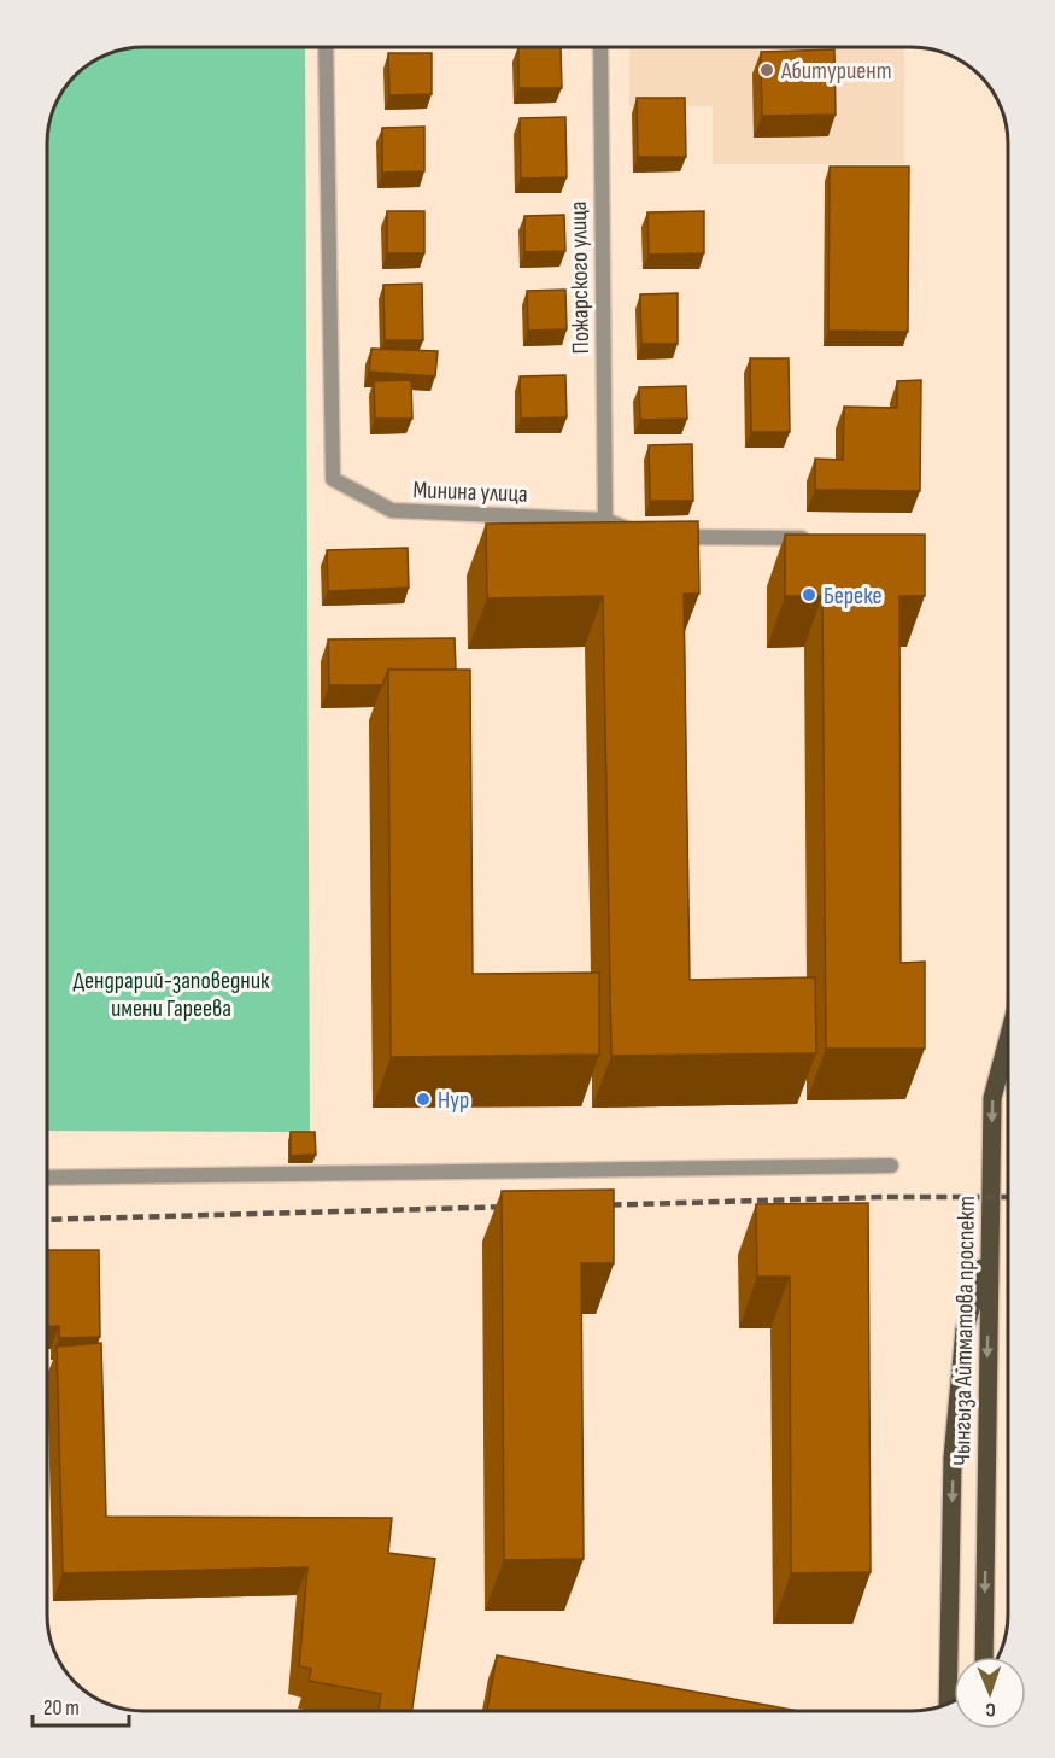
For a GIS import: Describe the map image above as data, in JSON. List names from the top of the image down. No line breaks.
{"streets":{"main road":["Чынгыза Айтматова проспект"],"street":["Пожарского улица","Минина улица"]},"crossings":[["Пожарского улица","Минина улица"]],"parks":["Дендрарий-заповедник имени Гареева"],"places":["Абитуриент","Береке","Нур"],"scale_bar":"20 m","north":"bottom"}
